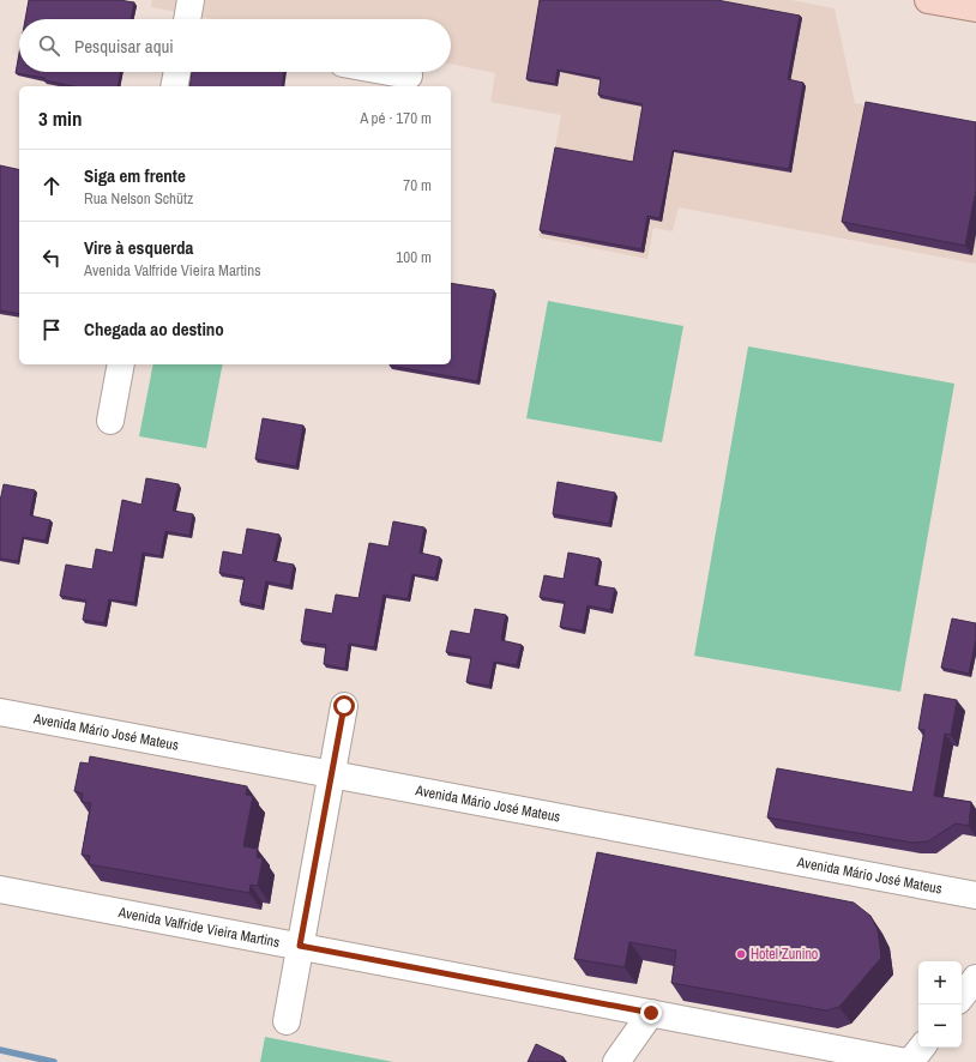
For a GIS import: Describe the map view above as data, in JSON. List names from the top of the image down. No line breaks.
{"streets":{"street":["Avenida Mário José Mateus","Avenida Valfride Vieira Martins"]},"places":["Hotel Zunino"],"page":{"search":"Pesquisar aqui","heading":["3 min","A pé · 170 m"],"list":[["Siga em frente","Rua Nelson Schütz","70 m"],["Vire à esquerda","Avenida Valfride Vieira Martins","100 m"],"Chegada ao destino"],"map_buttons":["+","−"]}}
